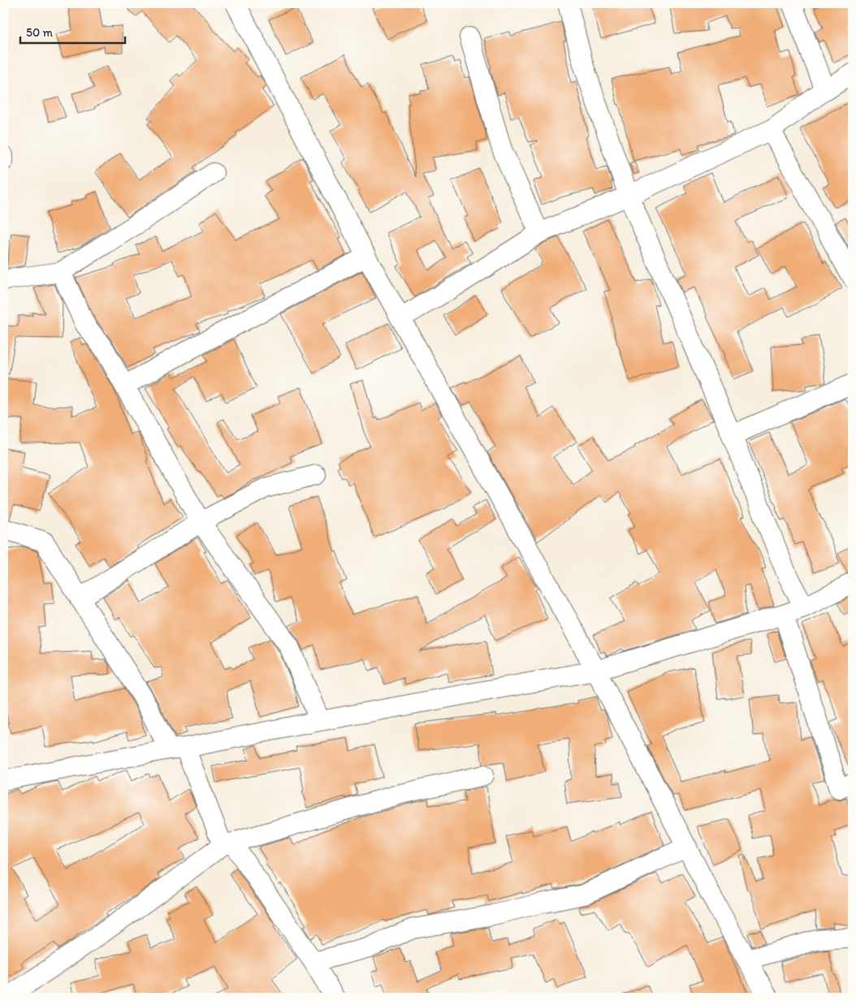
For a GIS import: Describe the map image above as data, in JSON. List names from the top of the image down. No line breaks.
{"scale_bar":"50 m"}
